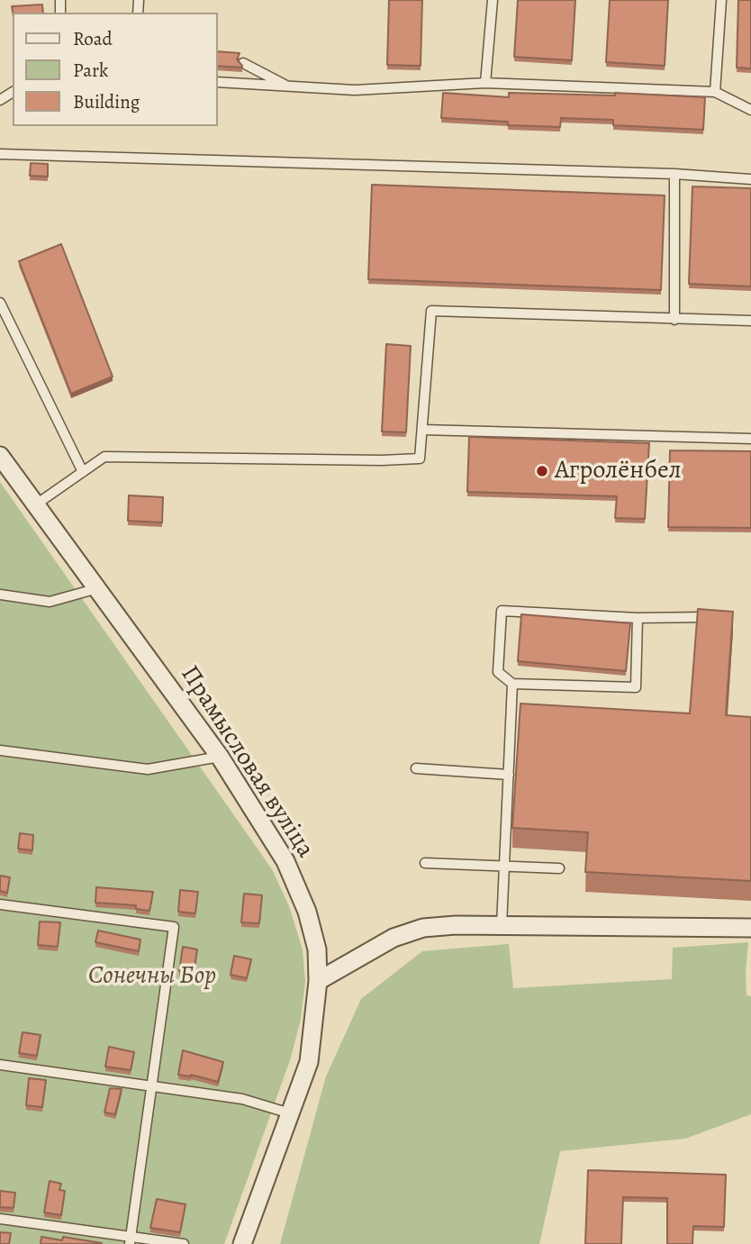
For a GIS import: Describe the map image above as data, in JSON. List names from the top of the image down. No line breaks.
{"streets":{"street":["Прамысловая вуліца"]},"parks":["Сонечны Бор"],"places":["Агролёнбел"],"legend":["Road","Park","Building"]}
